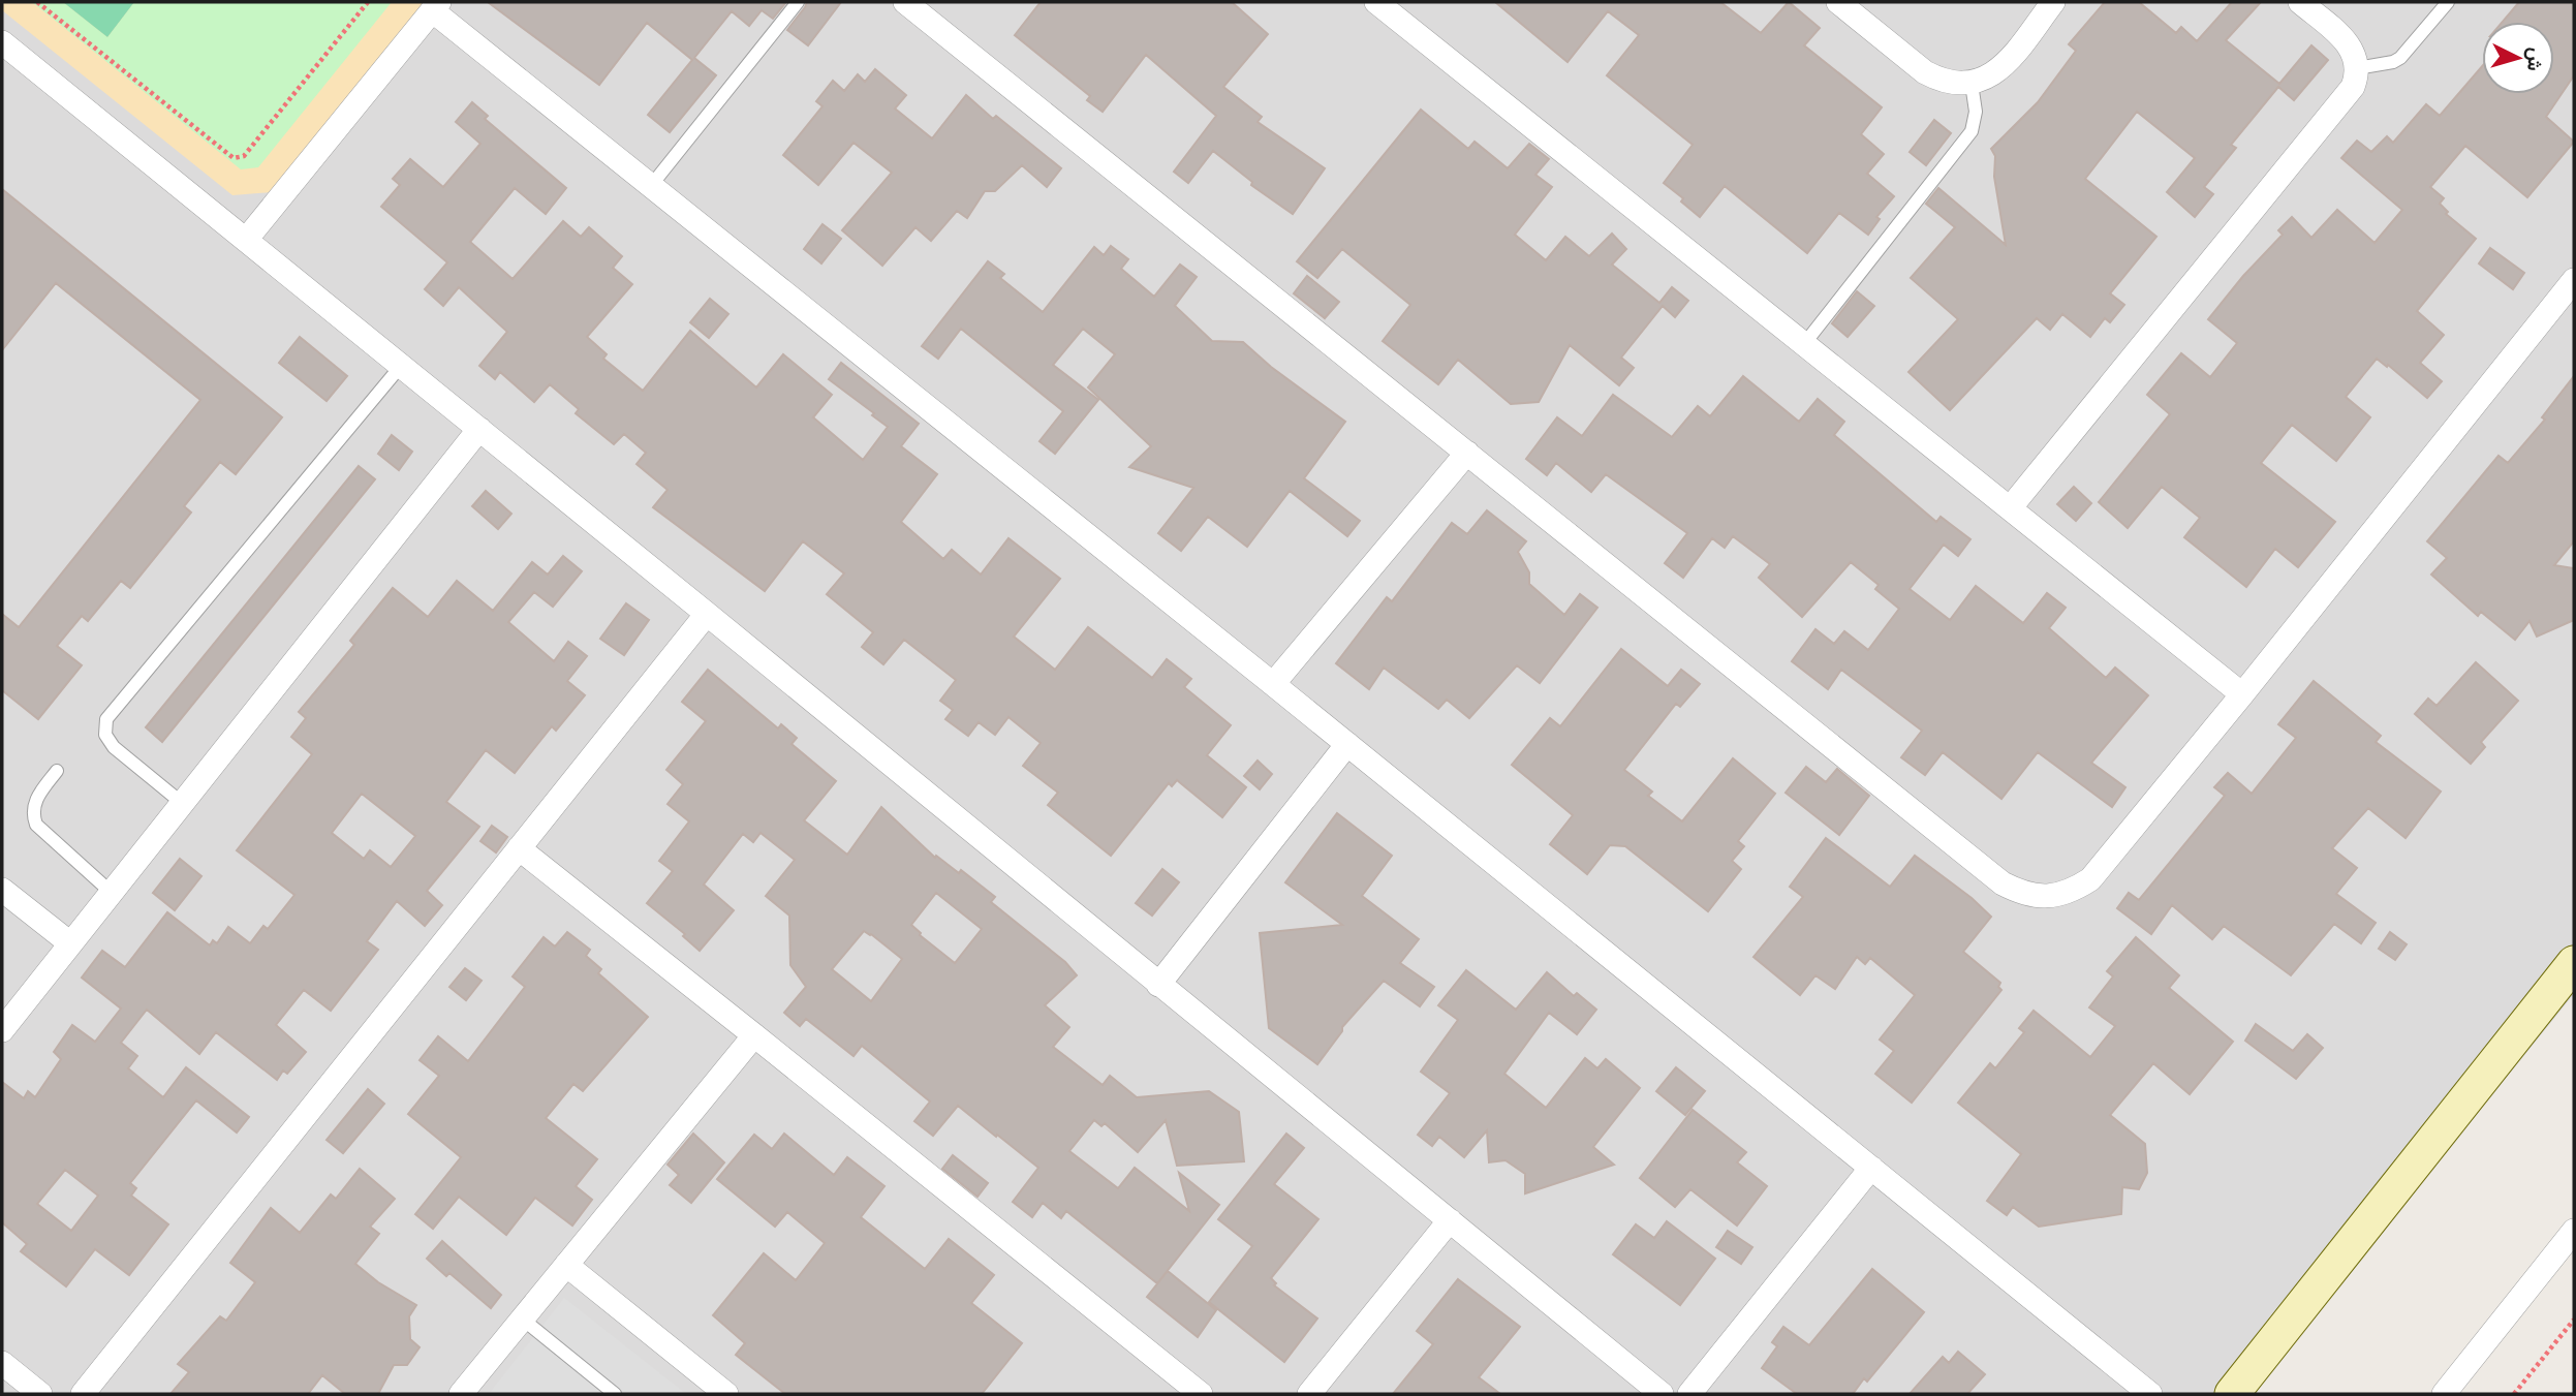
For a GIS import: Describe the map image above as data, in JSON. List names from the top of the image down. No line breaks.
{"north":"right"}
